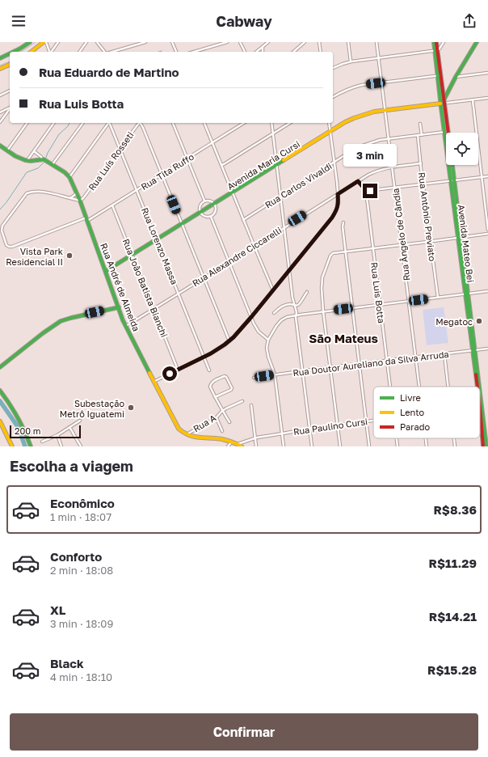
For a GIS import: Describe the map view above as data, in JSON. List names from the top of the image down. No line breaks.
{"streets":{"main road":["Avenida Maria Cursi","Avenida Mateo Bei","Rua André de Almeida"],"street":["Rua Luís Rosseti","Rua Tita Ruffo","Rua Carlos Vivaldi","Rua Antônio Previato","Rua Ângelo de Cândia","Rua Lorenzo Massa","Rua Alexandre Ciccarelli","Rua João Batista Bianchi","Rua Luis Botta","Rua Doutor Aureliano da Silva Arruda","Rua A","Rua Paulino Cursi"]},"crossings":[["Rua Luís Rosseti","Rua Lorenzo Massa"],["Rua Luís Rosseti","Rua André de Almeida"],["Avenida Maria Cursi","Rua Ângelo de Cândia"],["Avenida Maria Cursi","Avenida Mateo Bei"],["Avenida Maria Cursi","Rua Lorenzo Massa"],["Avenida Maria Cursi","Rua André de Almeida"],["Avenida Maria Cursi","Rua João Batista Bianchi"],["Rua Tita Ruffo","Rua Lorenzo Massa"],["Rua Tita Ruffo","Rua André de Almeida"],["Rua Tita Ruffo","Rua João Batista Bianchi"],["Rua Carlos Vivaldi","Rua Antônio Previato"],["Rua Carlos Vivaldi","Rua Ângelo de Cândia"],["Rua Carlos Vivaldi","Avenida Mateo Bei"],["Rua Antônio Previato","Rua Alexandre Ciccarelli"],["Rua Ângelo de Cândia","Rua Alexandre Ciccarelli"],["Rua Ângelo de Cândia","Rua Doutor Aureliano da Silva Arruda"],["Avenida Mateo Bei","Rua Doutor Aureliano da Silva Arruda"],["Rua Lorenzo Massa","Rua Alexandre Ciccarelli"],["Rua Alexandre Ciccarelli","Rua André de Almeida"],["Rua Alexandre Ciccarelli","Rua João Batista Bianchi"],["Rua André de Almeida","Rua A"],["Rua Luis Botta","Rua Doutor Aureliano da Silva Arruda"]],"districts":["São Mateus"],"places":["Vista Park Residencial II","Megatoc","Subestação Metrô Iguatemi"],"legend":["Livre","Lento","Parado"],"scale_bar":"200 m","page":{"header":"Cabway","banner":["Rua Eduardo de Martino","Rua Luis Botta"],"bubble":"3 min","scale":"200 m","heading":"Escolha a viagem","list":[{"name":"Econômico","note":"1 min · 18:07","value":"R$8.36"},{"name":"Conforto","note":"2 min · 18:08","value":"R$11.29"},{"name":"XL","note":"3 min · 18:09","value":"R$14.21"},{"name":"Black","note":"4 min · 18:10","value":"R$15.28"}],"buttons":"Confirmar"}}
